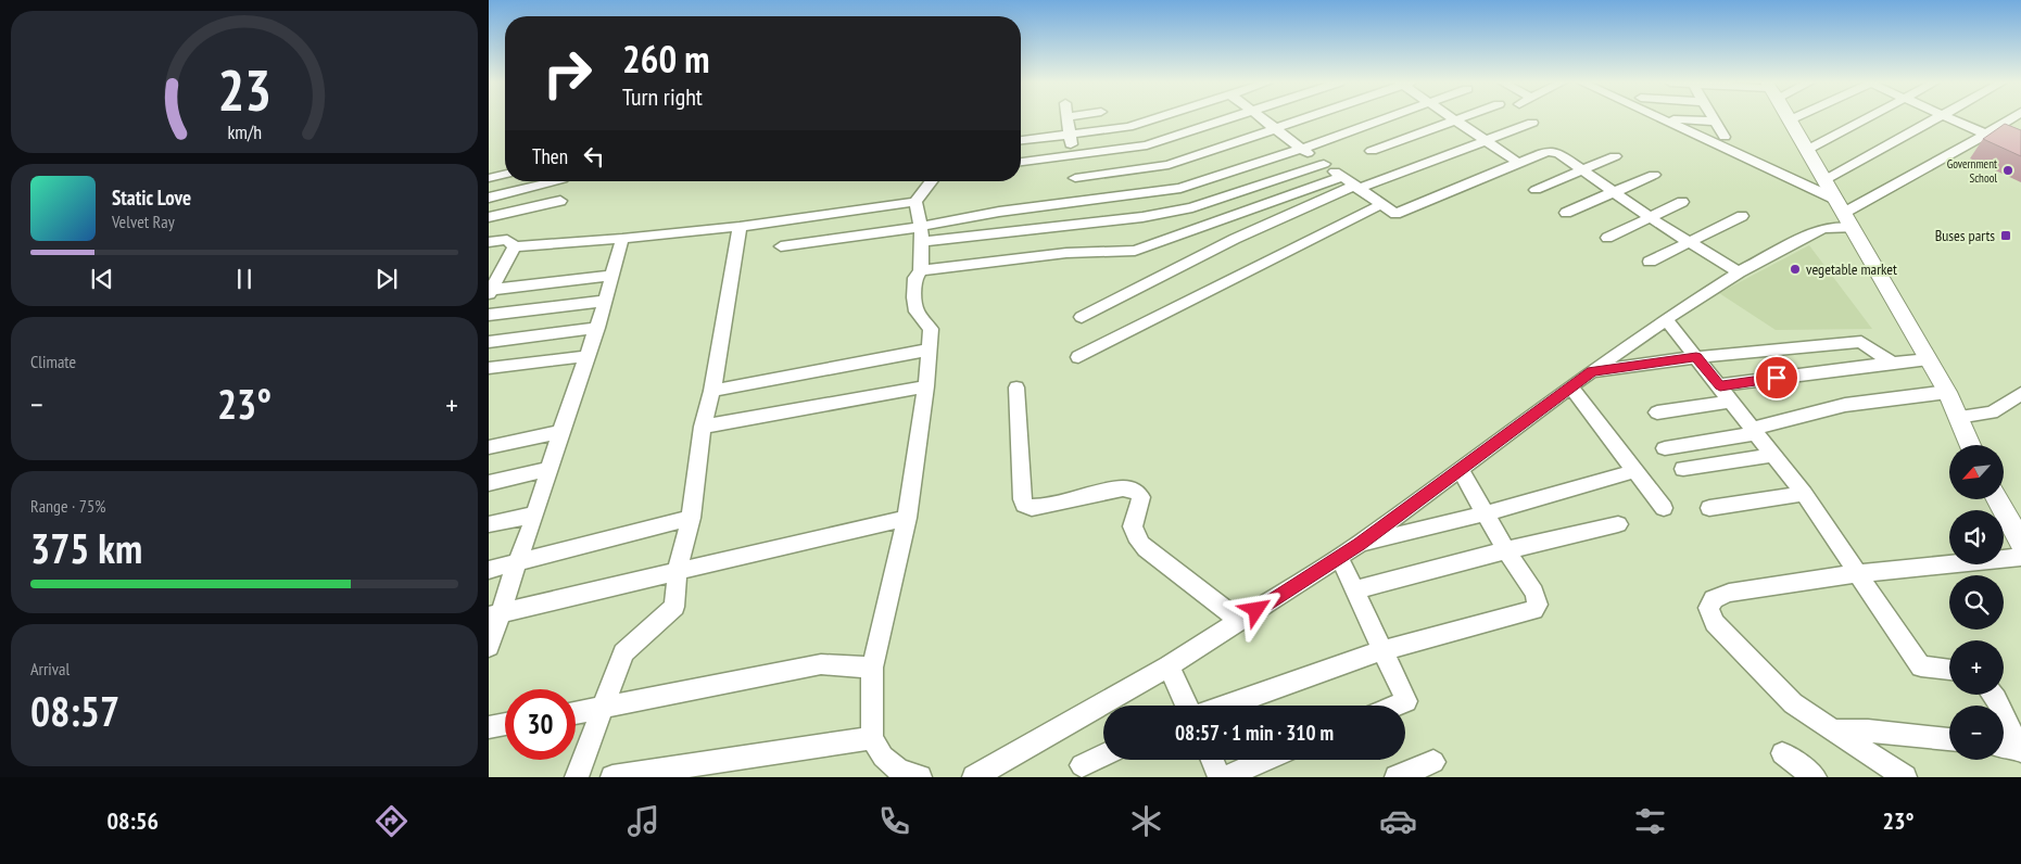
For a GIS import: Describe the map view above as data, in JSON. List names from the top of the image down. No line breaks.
{"places":{"other":["Government School","vegetable market"],"transit":["Buses parts"]},"north":"bottom left","page":{"turn":["260 m","Turn right"],"then":"Then","song":["Static Love","Velvet Ray"],"tile":["Climate",["Range · 75%","375 km"],["Arrival","08:57"]],"heat":["−","23°","+"],"map_buttons":["+","−"],"limit":"30","trip":"08:57 · 1 min · 310 m","tabs":["08:56","23°"],"gauge":["23","km/h"]}}
